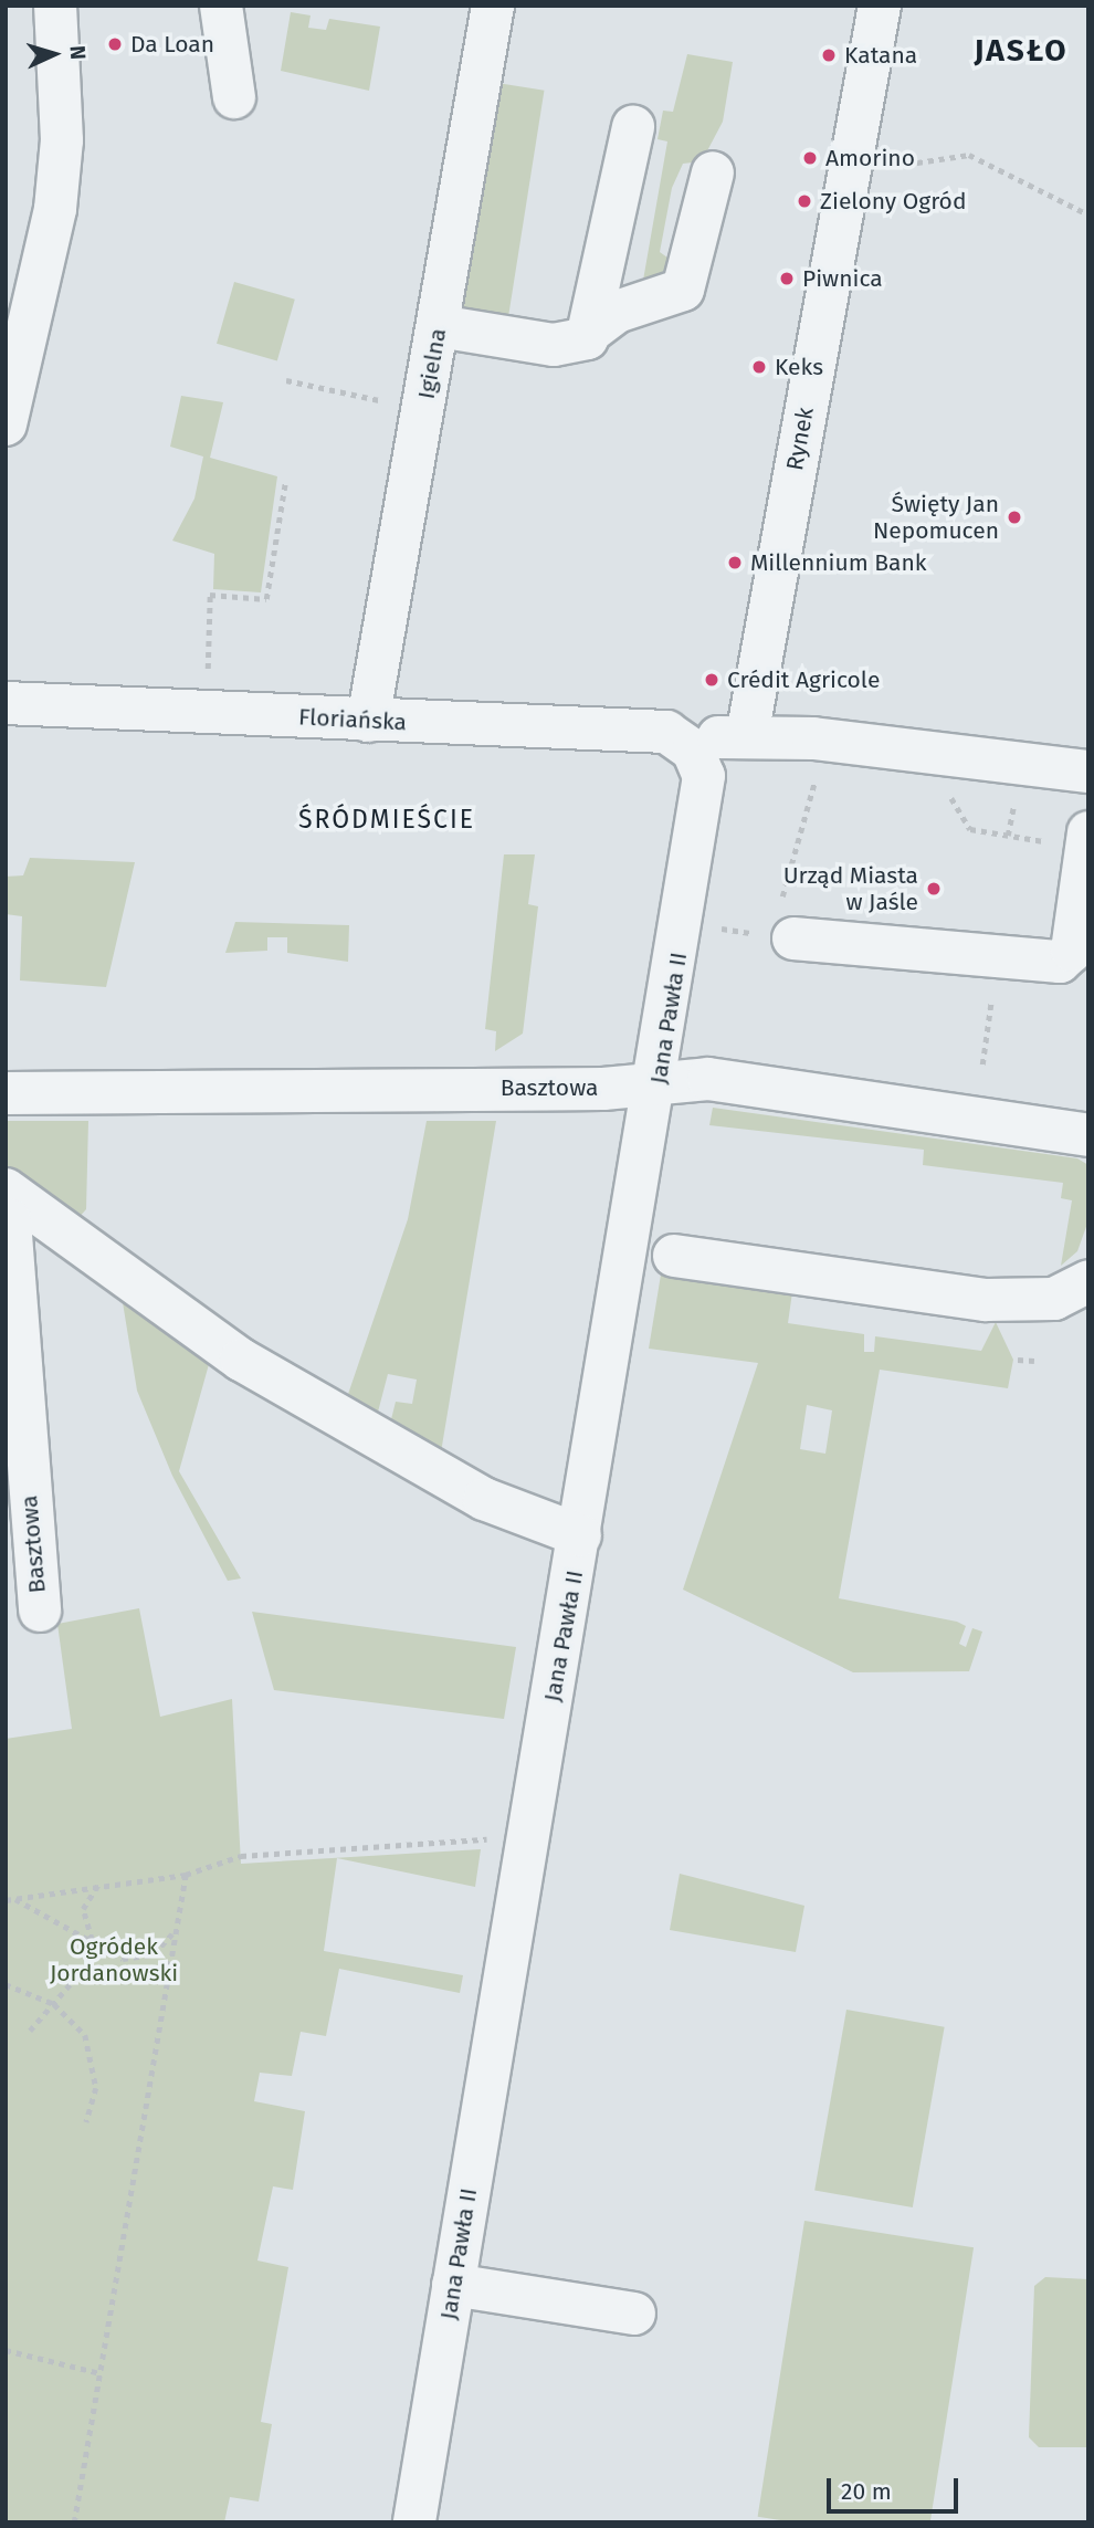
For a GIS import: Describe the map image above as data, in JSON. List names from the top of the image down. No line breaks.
{"streets":{"street":["Igielna","Rynek","Floriańska","Jana Pawła II","Basztowa"]},"crossings":[["Igielna","Floriańska"],["Floriańska","Jana Pawła II"],["Jana Pawła II","Basztowa"]],"districts":["JASŁO","ŚRÓDMIEŚCIE"],"parks":["Ogródek Jordanowski"],"places":["Da Loan","Katana","Amorino","Zielony Ogród","Piwnica","Keks","Święty Jan Nepomucen","Millennium Bank","Crédit Agricole","Urząd Miasta w Jaśle"],"scale_bar":"20 m","north":"right"}
